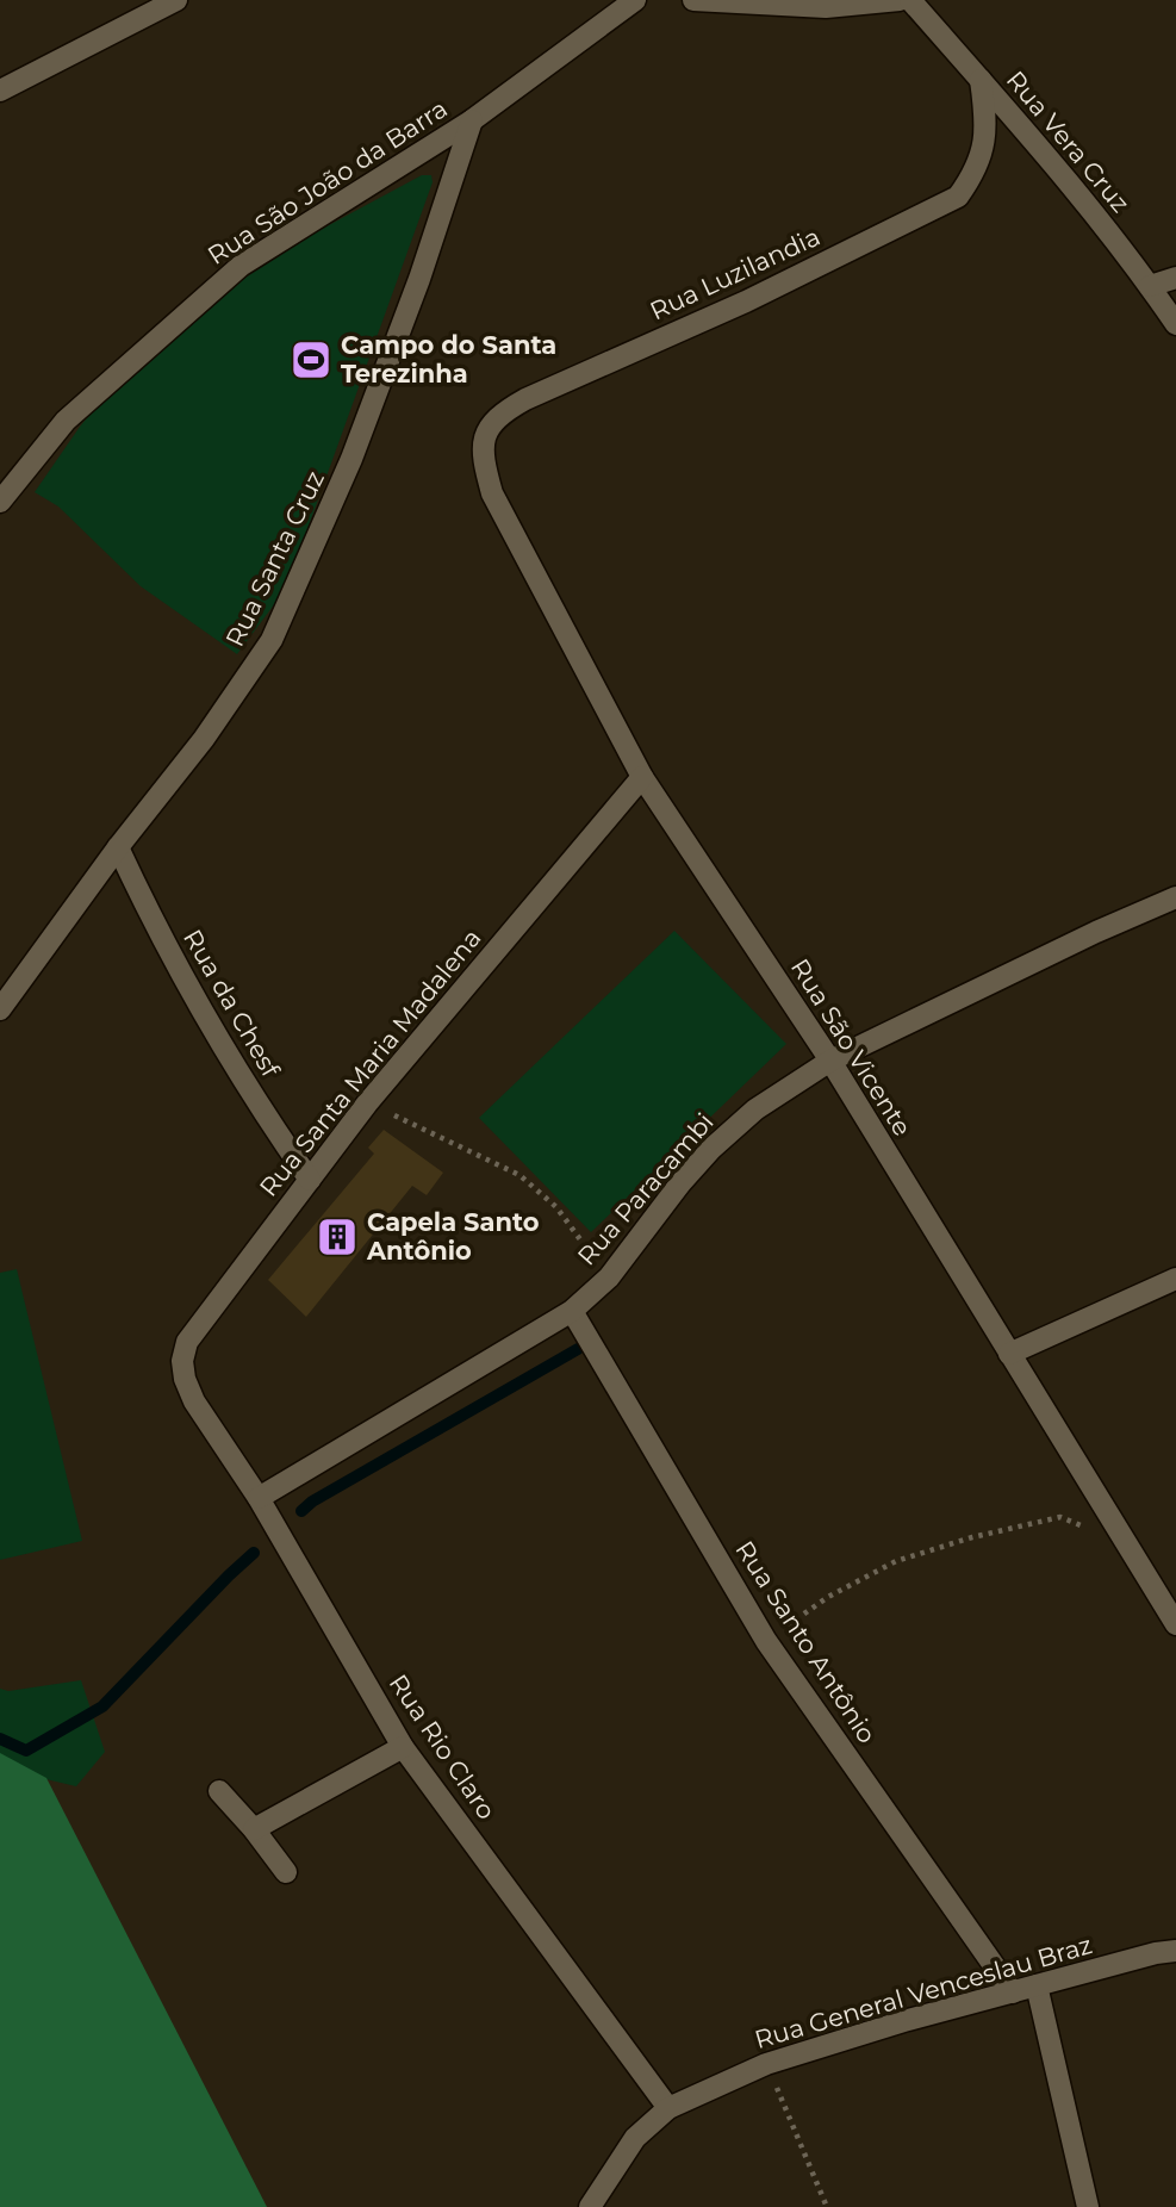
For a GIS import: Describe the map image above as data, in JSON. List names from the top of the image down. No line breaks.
{"streets":{"street":["Rua Vera Cruz","Rua São João da Barra","Rua Luzilandia","Rua Santa Cruz","Rua da Chesf","Rua São Vicente","Rua Santa Maria Madalena","Rua Paracambi","Rua Santo Antônio","Rua Rio Claro","Rua General Venceslau Braz"]},"crossings":[["Rua Vera Cruz","Rua Luzilandia"],["Rua São João da Barra","Rua Santa Cruz"],["Rua Luzilandia","Rua São Vicente"],["Rua Santa Cruz","Rua da Chesf"],["Rua da Chesf","Rua Santa Maria Madalena"],["Rua São Vicente","Rua Santa Maria Madalena"],["Rua São Vicente","Rua Paracambi"],["Rua Santa Maria Madalena","Rua Rio Claro"],["Rua Paracambi","Rua Santo Antônio"],["Rua Paracambi","Rua Rio Claro"],["Rua Santo Antônio","Rua General Venceslau Braz"],["Rua Rio Claro","Rua General Venceslau Braz"]],"places":{"sports":["Campo do Santa Terezinha"],"building":["Capela Santo Antônio"]}}
